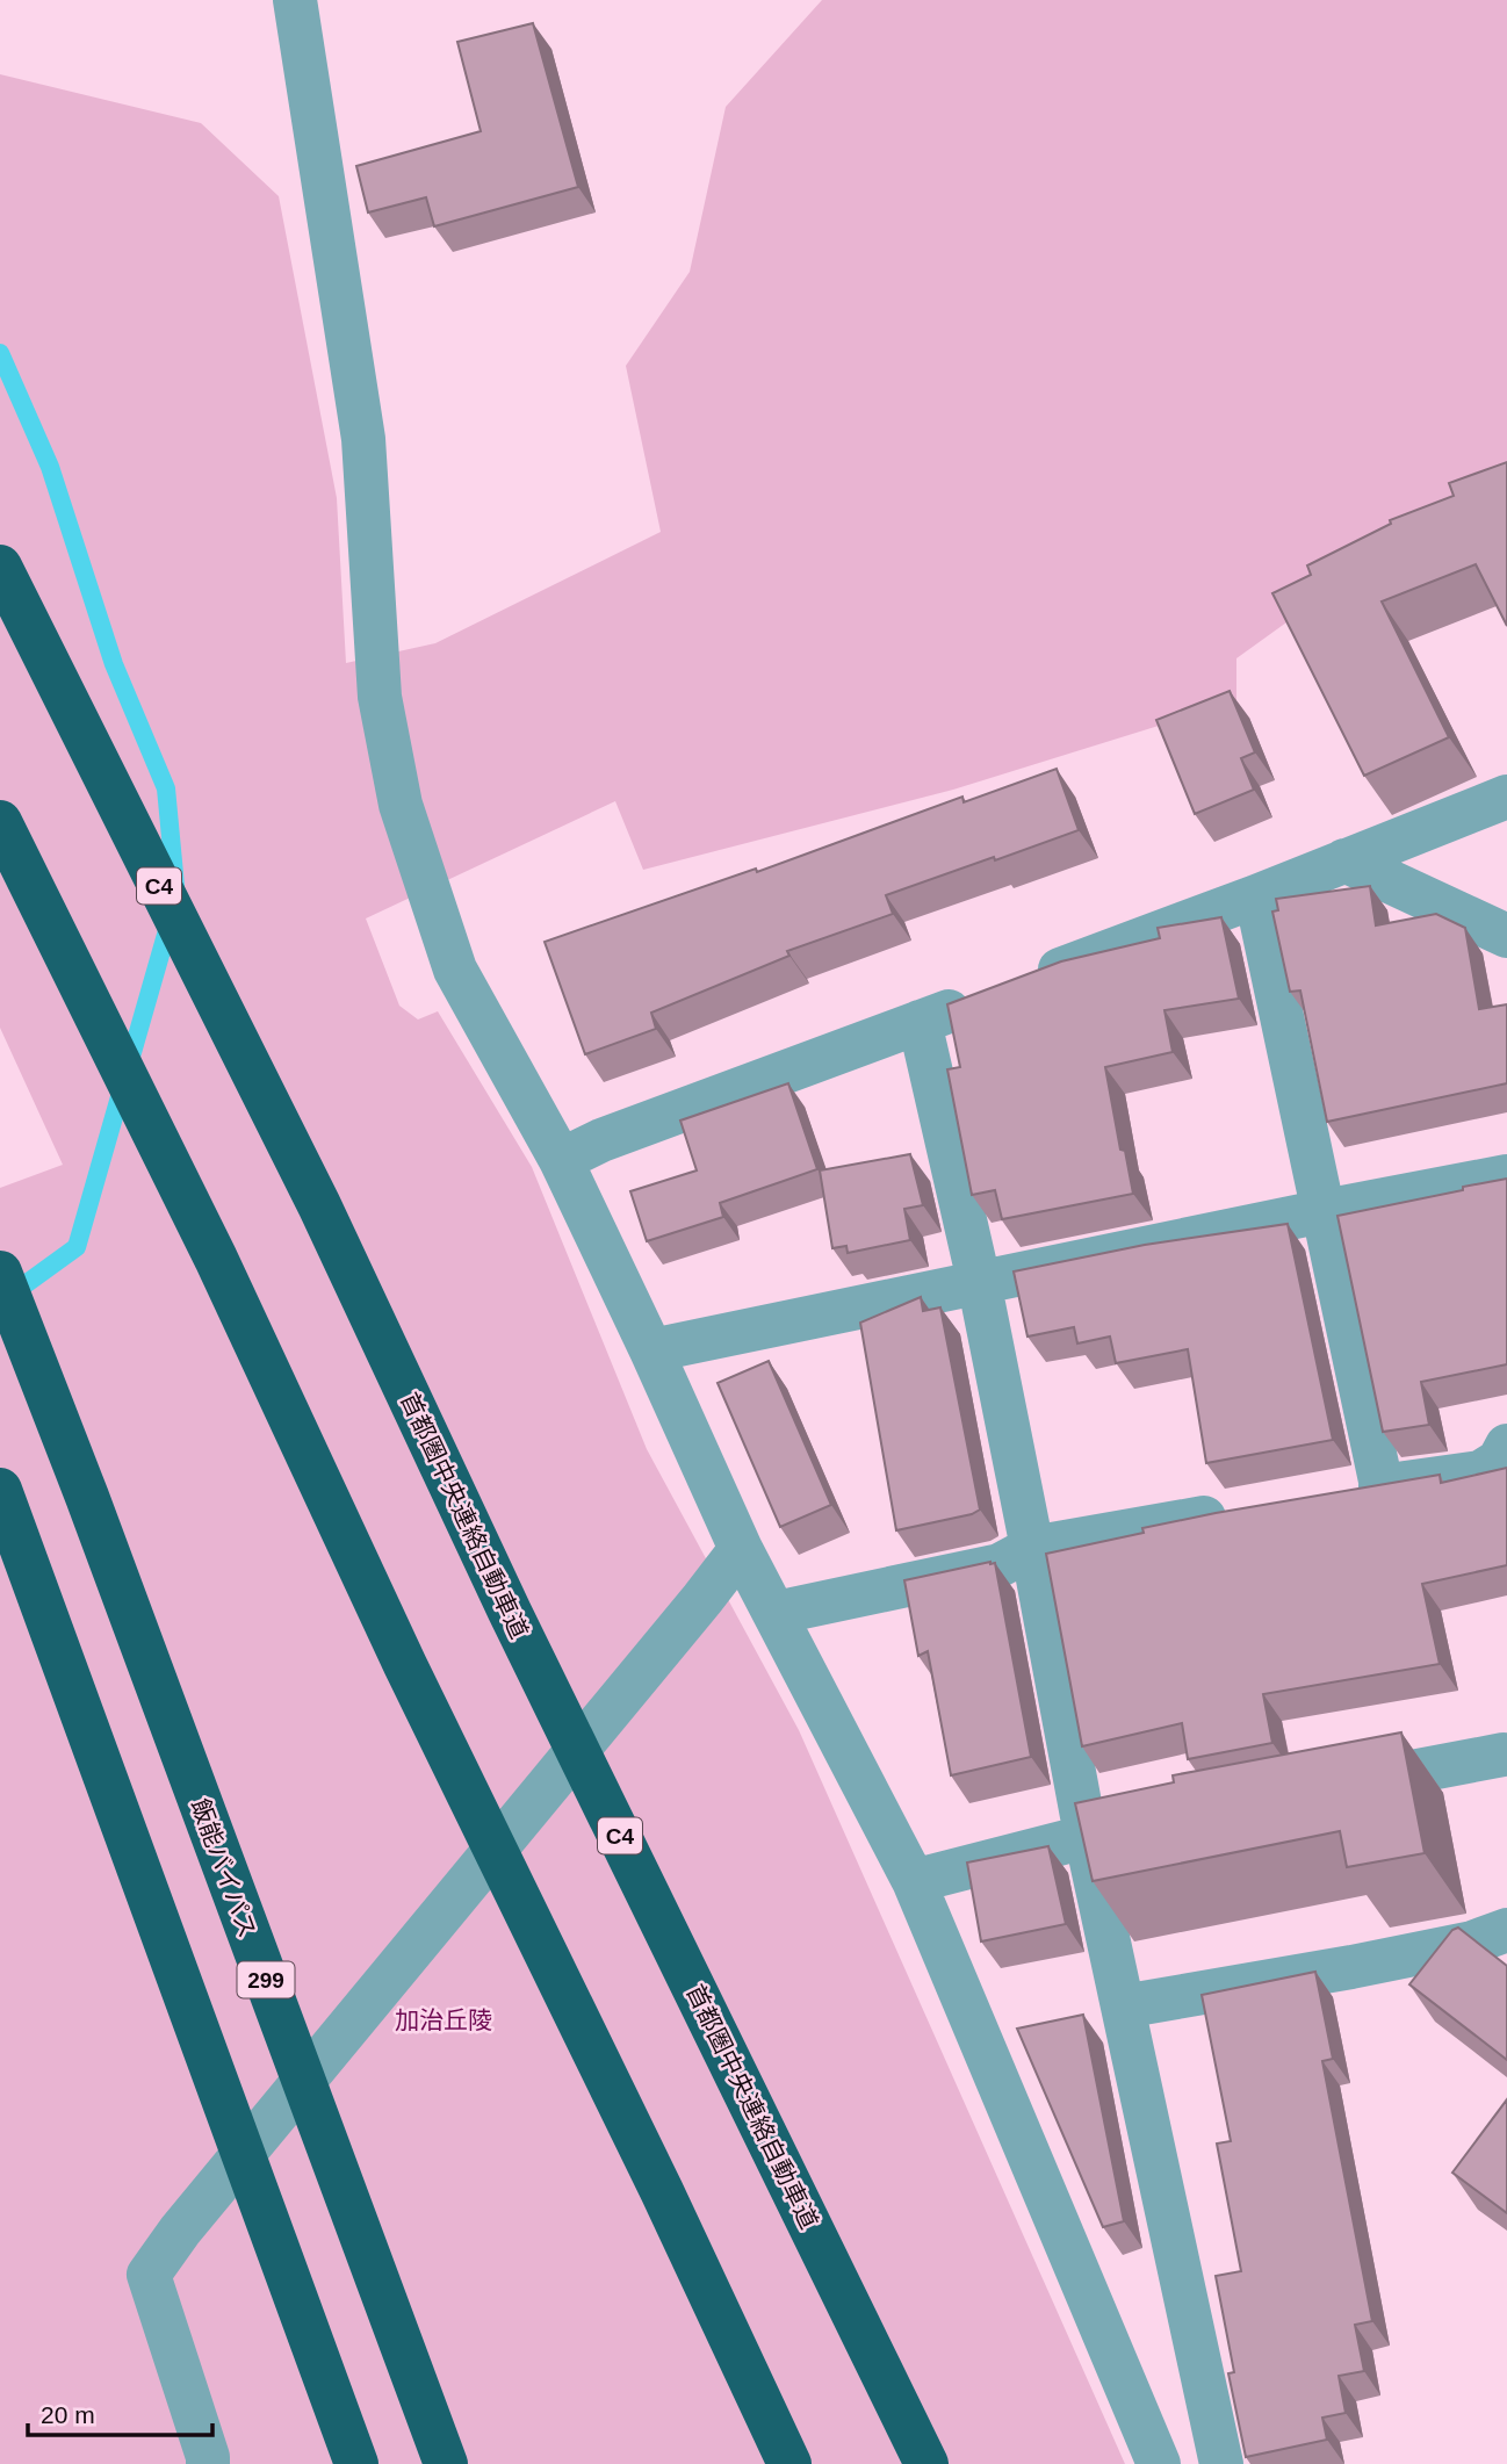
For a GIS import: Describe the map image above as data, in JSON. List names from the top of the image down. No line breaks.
{"streets":{"highway":["C4","首都圏中央連絡自動車道","飯能バイパス","299"]},"parks":["加治丘陵"],"scale_bar":"20 m"}
